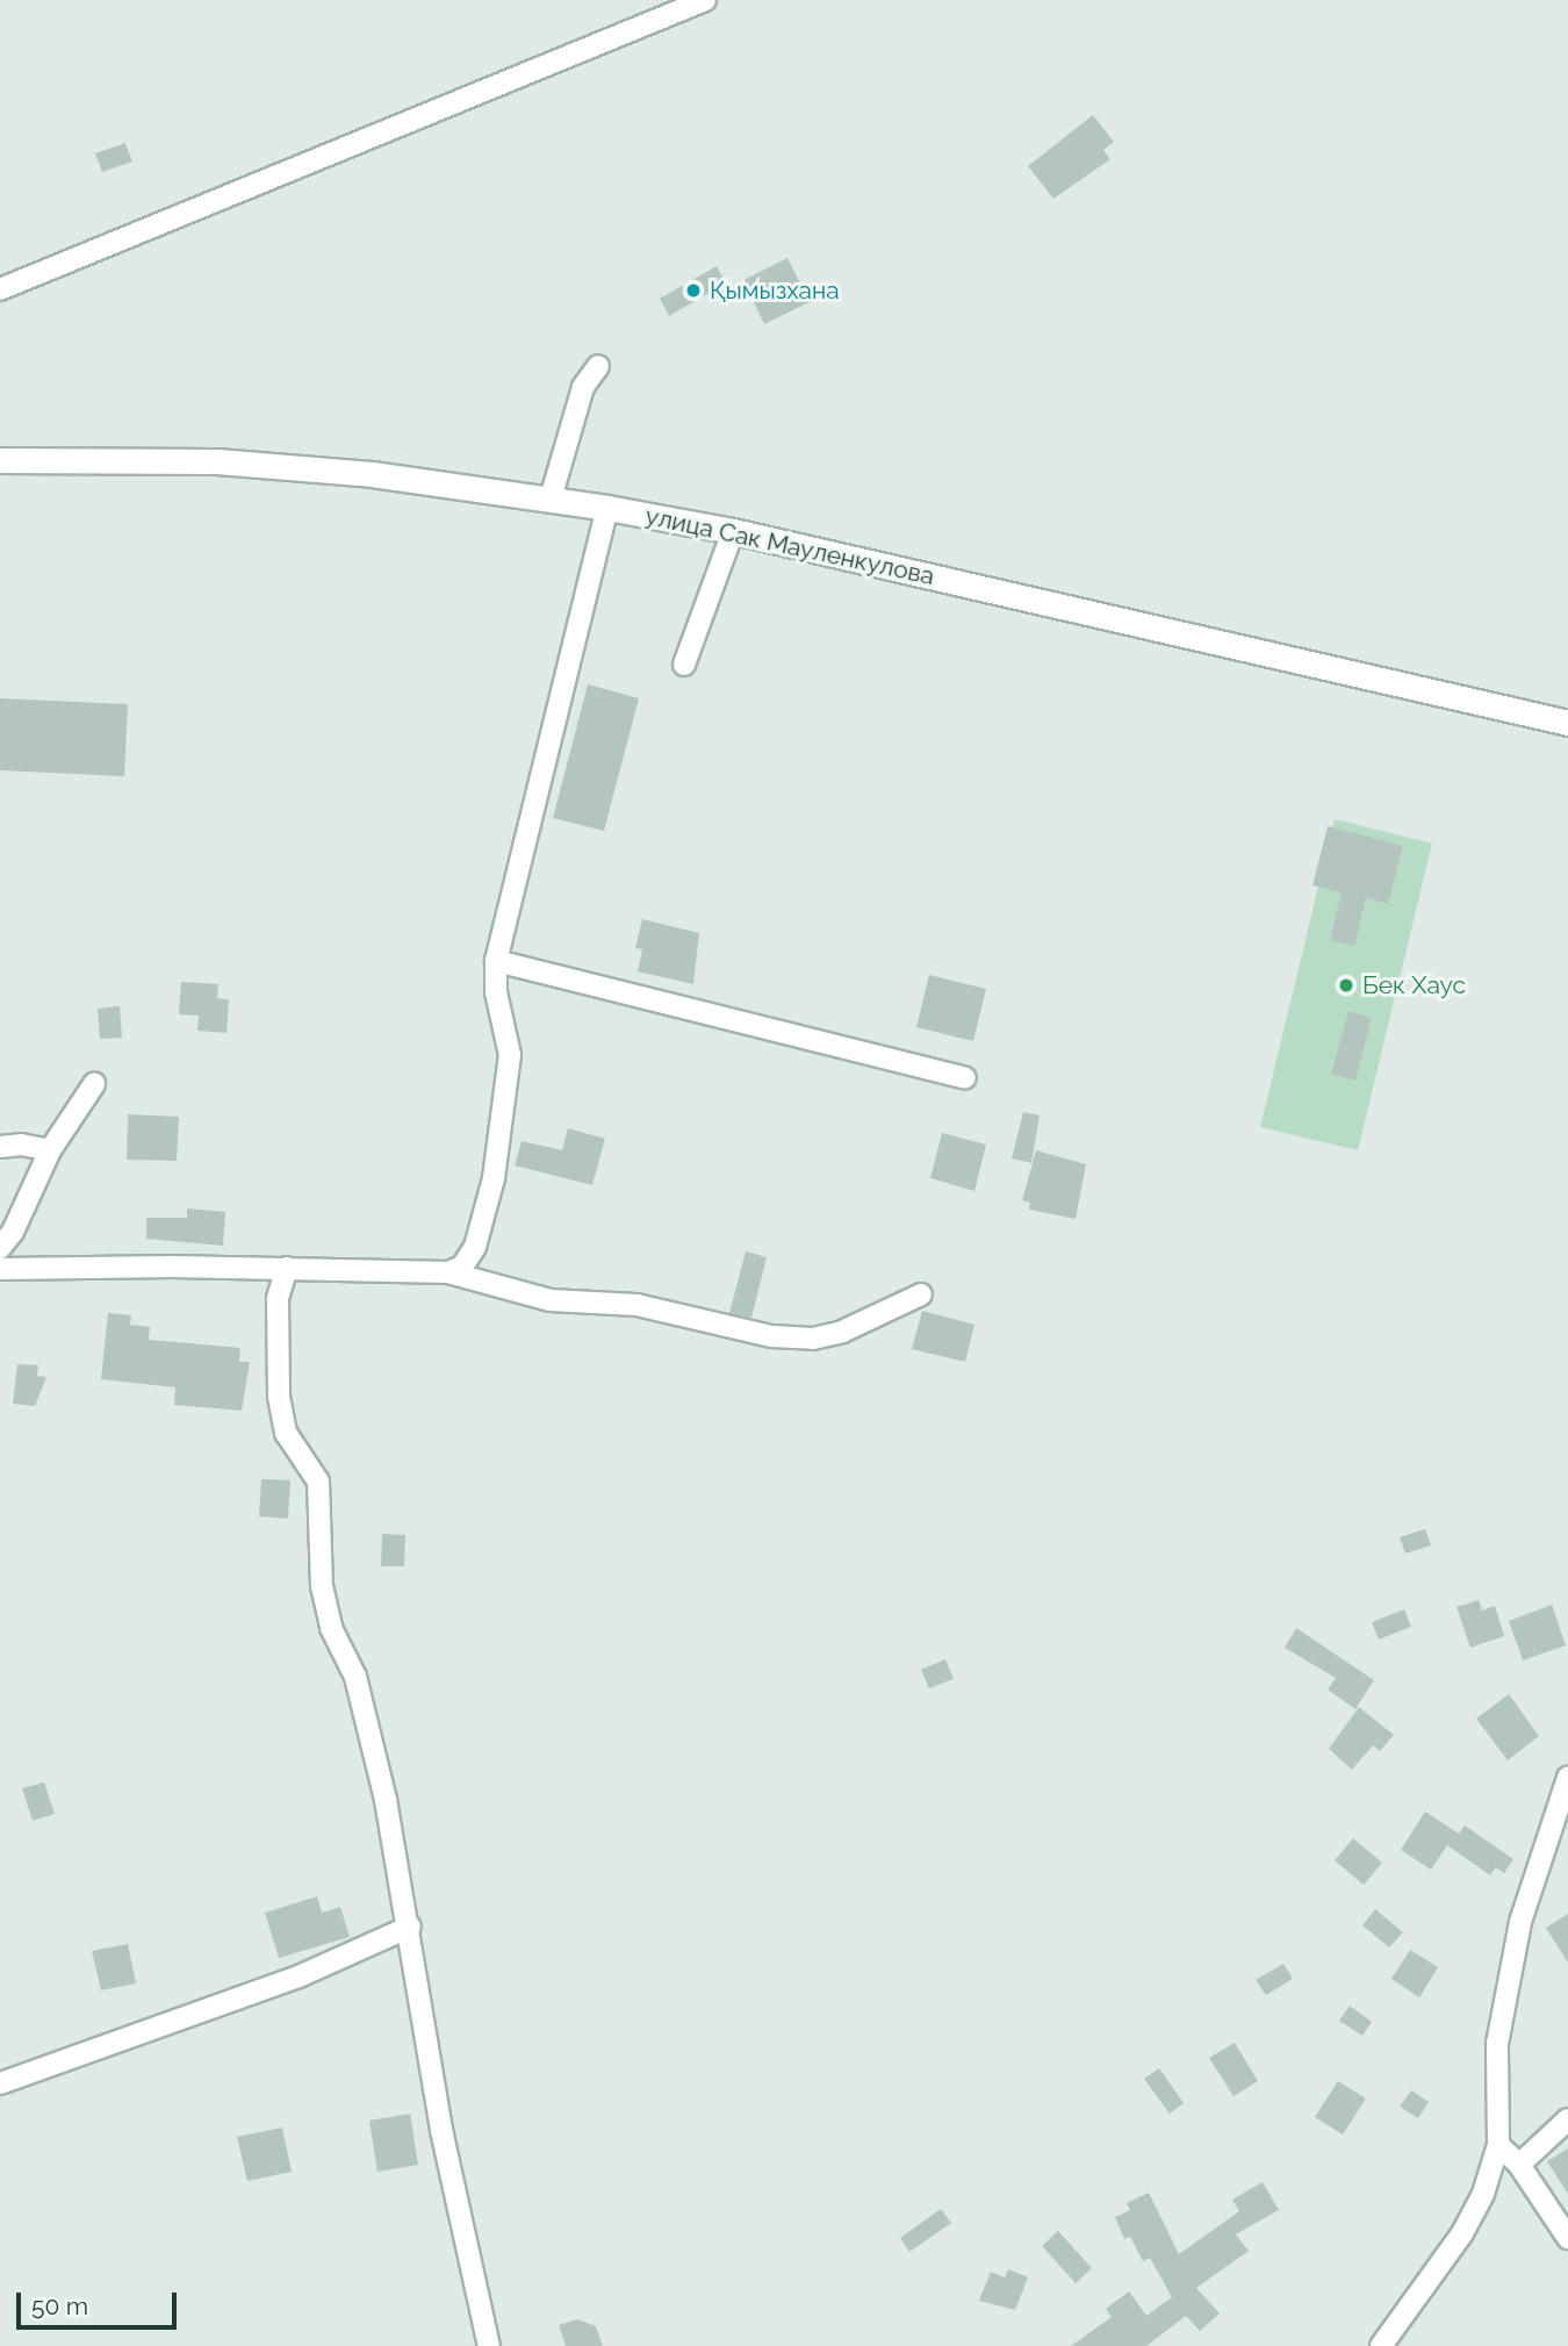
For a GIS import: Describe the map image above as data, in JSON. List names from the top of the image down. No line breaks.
{"streets":{"main road":["улица Сак Мауленкулова"]},"places":["Қымызхана","Бек Хаус"],"scale_bar":"50 m"}
